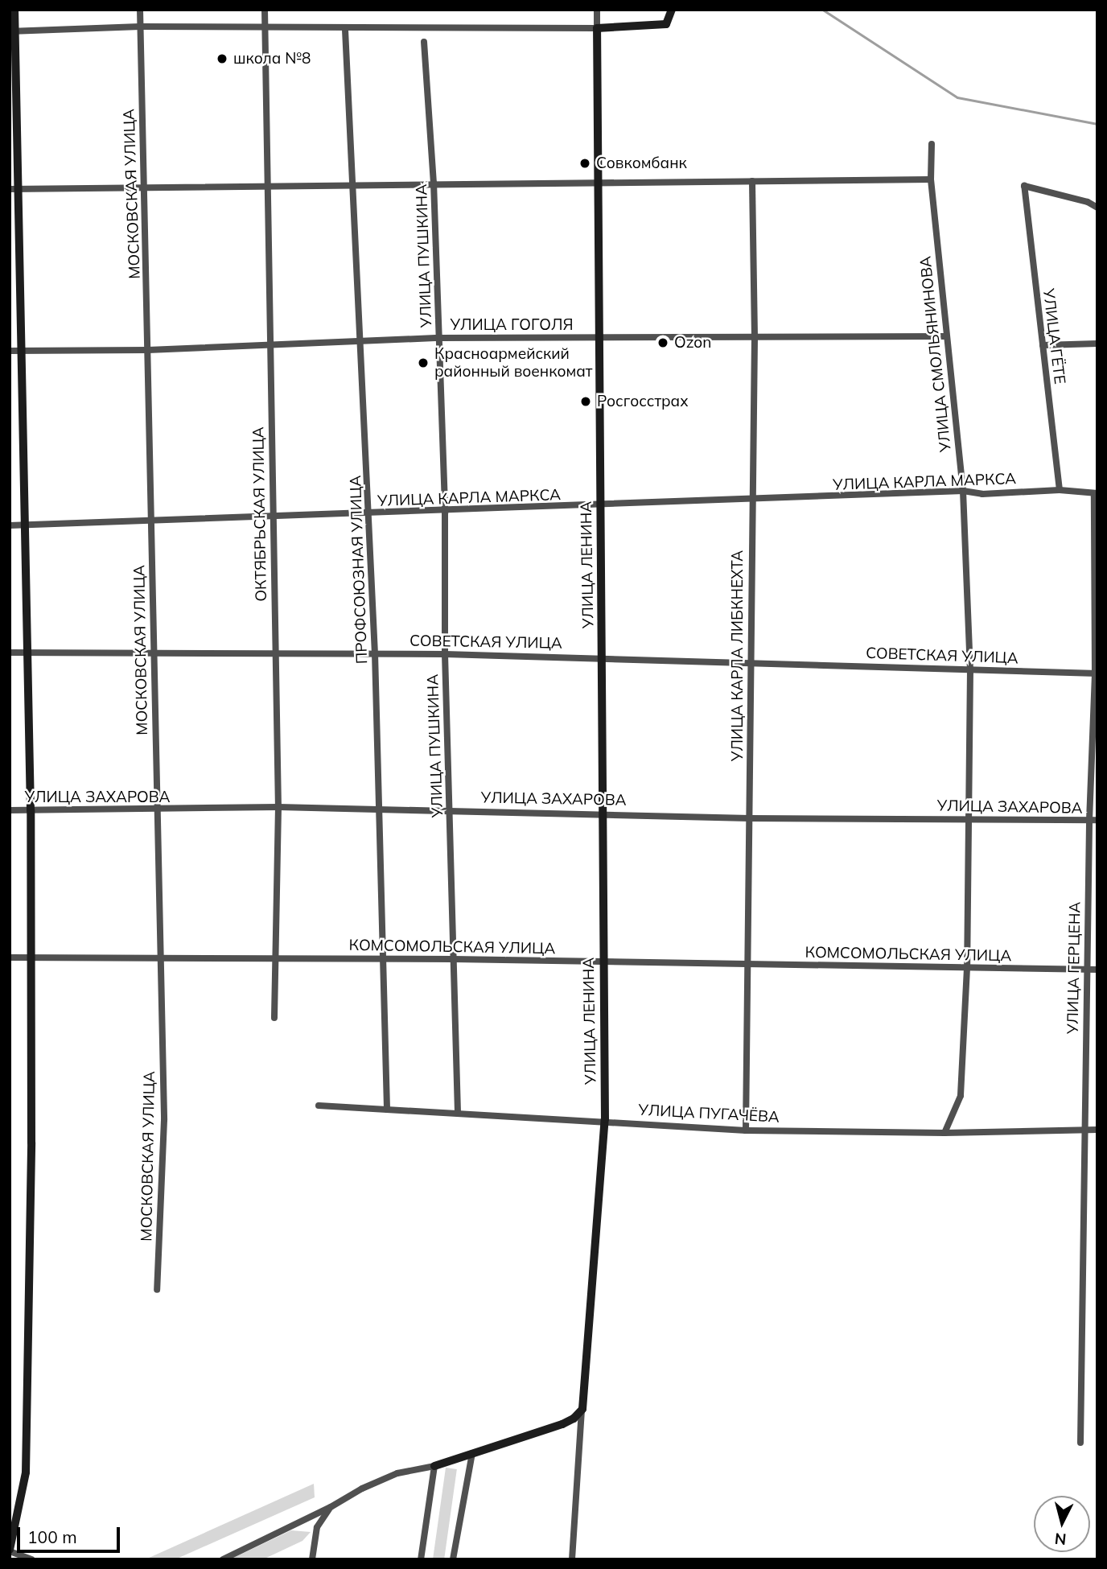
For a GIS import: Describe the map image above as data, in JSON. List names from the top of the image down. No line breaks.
{"streets":{"street":["МОСКОВСКАЯ УЛИЦА","УЛИЦА ПУШКИНА","УЛИЦА ГОГОЛЯ","УЛИЦА ГЁТЕ","УЛИЦА СМОЛЬЯНИНОВА","УЛИЦА КАРЛА МАРКСА","ОКТЯБРЬСКАЯ УЛИЦА","УЛИЦА ЛЕНИНА","ПРОФСОЮЗНАЯ УЛИЦА","СОВЕТСКАЯ УЛИЦА","УЛИЦА КАРЛА ЛИБКНЕХТА","УЛИЦА ЗАХАРОВА","КОМСОМОЛЬСКАЯ УЛИЦА","УЛИЦА ГЕРЦЕНА","УЛИЦА ПУГАЧЁВА"]},"crossings":[["МОСКОВСКАЯ УЛИЦА","УЛИЦА ГОГОЛЯ"],["МОСКОВСКАЯ УЛИЦА","УЛИЦА КАРЛА МАРКСА"],["МОСКОВСКАЯ УЛИЦА","СОВЕТСКАЯ УЛИЦА"],["МОСКОВСКАЯ УЛИЦА","УЛИЦА ЗАХАРОВА"],["МОСКОВСКАЯ УЛИЦА","КОМСОМОЛЬСКАЯ УЛИЦА"],["УЛИЦА ПУШКИНА","УЛИЦА ГОГОЛЯ"],["УЛИЦА ПУШКИНА","УЛИЦА КАРЛА МАРКСА"],["УЛИЦА ПУШКИНА","СОВЕТСКАЯ УЛИЦА"],["УЛИЦА ПУШКИНА","УЛИЦА ЗАХАРОВА"],["УЛИЦА ПУШКИНА","КОМСОМОЛЬСКАЯ УЛИЦА"],["УЛИЦА ПУШКИНА","УЛИЦА ПУГАЧЁВА"],["УЛИЦА ГОГОЛЯ","УЛИЦА СМОЛЬЯНИНОВА"],["УЛИЦА ГОГОЛЯ","ОКТЯБРЬСКАЯ УЛИЦА"],["УЛИЦА ГОГОЛЯ","УЛИЦА ЛЕНИНА"],["УЛИЦА ГОГОЛЯ","ПРОФСОЮЗНАЯ УЛИЦА"],["УЛИЦА ГОГОЛЯ","УЛИЦА КАРЛА ЛИБКНЕХТА"],["УЛИЦА ГЁТЕ","УЛИЦА КАРЛА МАРКСА"],["УЛИЦА СМОЛЬЯНИНОВА","УЛИЦА КАРЛА МАРКСА"],["УЛИЦА СМОЛЬЯНИНОВА","СОВЕТСКАЯ УЛИЦА"],["УЛИЦА СМОЛЬЯНИНОВА","УЛИЦА ЗАХАРОВА"],["УЛИЦА СМОЛЬЯНИНОВА","КОМСОМОЛЬСКАЯ УЛИЦА"],["УЛИЦА СМОЛЬЯНИНОВА","УЛИЦА ПУГАЧЁВА"],["УЛИЦА КАРЛА МАРКСА","ОКТЯБРЬСКАЯ УЛИЦА"],["УЛИЦА КАРЛА МАРКСА","УЛИЦА ЛЕНИНА"],["УЛИЦА КАРЛА МАРКСА","ПРОФСОЮЗНАЯ УЛИЦА"],["УЛИЦА КАРЛА МАРКСА","УЛИЦА КАРЛА ЛИБКНЕХТА"],["УЛИЦА КАРЛА МАРКСА","УЛИЦА ГЕРЦЕНА"],["ОКТЯБРЬСКАЯ УЛИЦА","СОВЕТСКАЯ УЛИЦА"],["ОКТЯБРЬСКАЯ УЛИЦА","УЛИЦА ЗАХАРОВА"],["ОКТЯБРЬСКАЯ УЛИЦА","КОМСОМОЛЬСКАЯ УЛИЦА"],["УЛИЦА ЛЕНИНА","СОВЕТСКАЯ УЛИЦА"],["УЛИЦА ЛЕНИНА","УЛИЦА ЗАХАРОВА"],["УЛИЦА ЛЕНИНА","КОМСОМОЛЬСКАЯ УЛИЦА"],["УЛИЦА ЛЕНИНА","УЛИЦА ПУГАЧЁВА"],["ПРОФСОЮЗНАЯ УЛИЦА","СОВЕТСКАЯ УЛИЦА"],["ПРОФСОЮЗНАЯ УЛИЦА","УЛИЦА ЗАХАРОВА"],["ПРОФСОЮЗНАЯ УЛИЦА","КОМСОМОЛЬСКАЯ УЛИЦА"],["ПРОФСОЮЗНАЯ УЛИЦА","УЛИЦА ПУГАЧЁВА"],["СОВЕТСКАЯ УЛИЦА","УЛИЦА КАРЛА ЛИБКНЕХТА"],["СОВЕТСКАЯ УЛИЦА","УЛИЦА ГЕРЦЕНА"],["УЛИЦА КАРЛА ЛИБКНЕХТА","УЛИЦА ЗАХАРОВА"],["УЛИЦА КАРЛА ЛИБКНЕХТА","КОМСОМОЛЬСКАЯ УЛИЦА"],["УЛИЦА КАРЛА ЛИБКНЕХТА","УЛИЦА ПУГАЧЁВА"],["УЛИЦА ЗАХАРОВА","УЛИЦА ГЕРЦЕНА"],["КОМСОМОЛЬСКАЯ УЛИЦА","УЛИЦА ГЕРЦЕНА"],["УЛИЦА ГЕРЦЕНА","УЛИЦА ПУГАЧЁВА"]],"places":["школа №8","Совкомбанк","Ozon","Красноармейский районный военкомат","Росгосстрах"],"scale_bar":"100 m","north":"bottom"}
